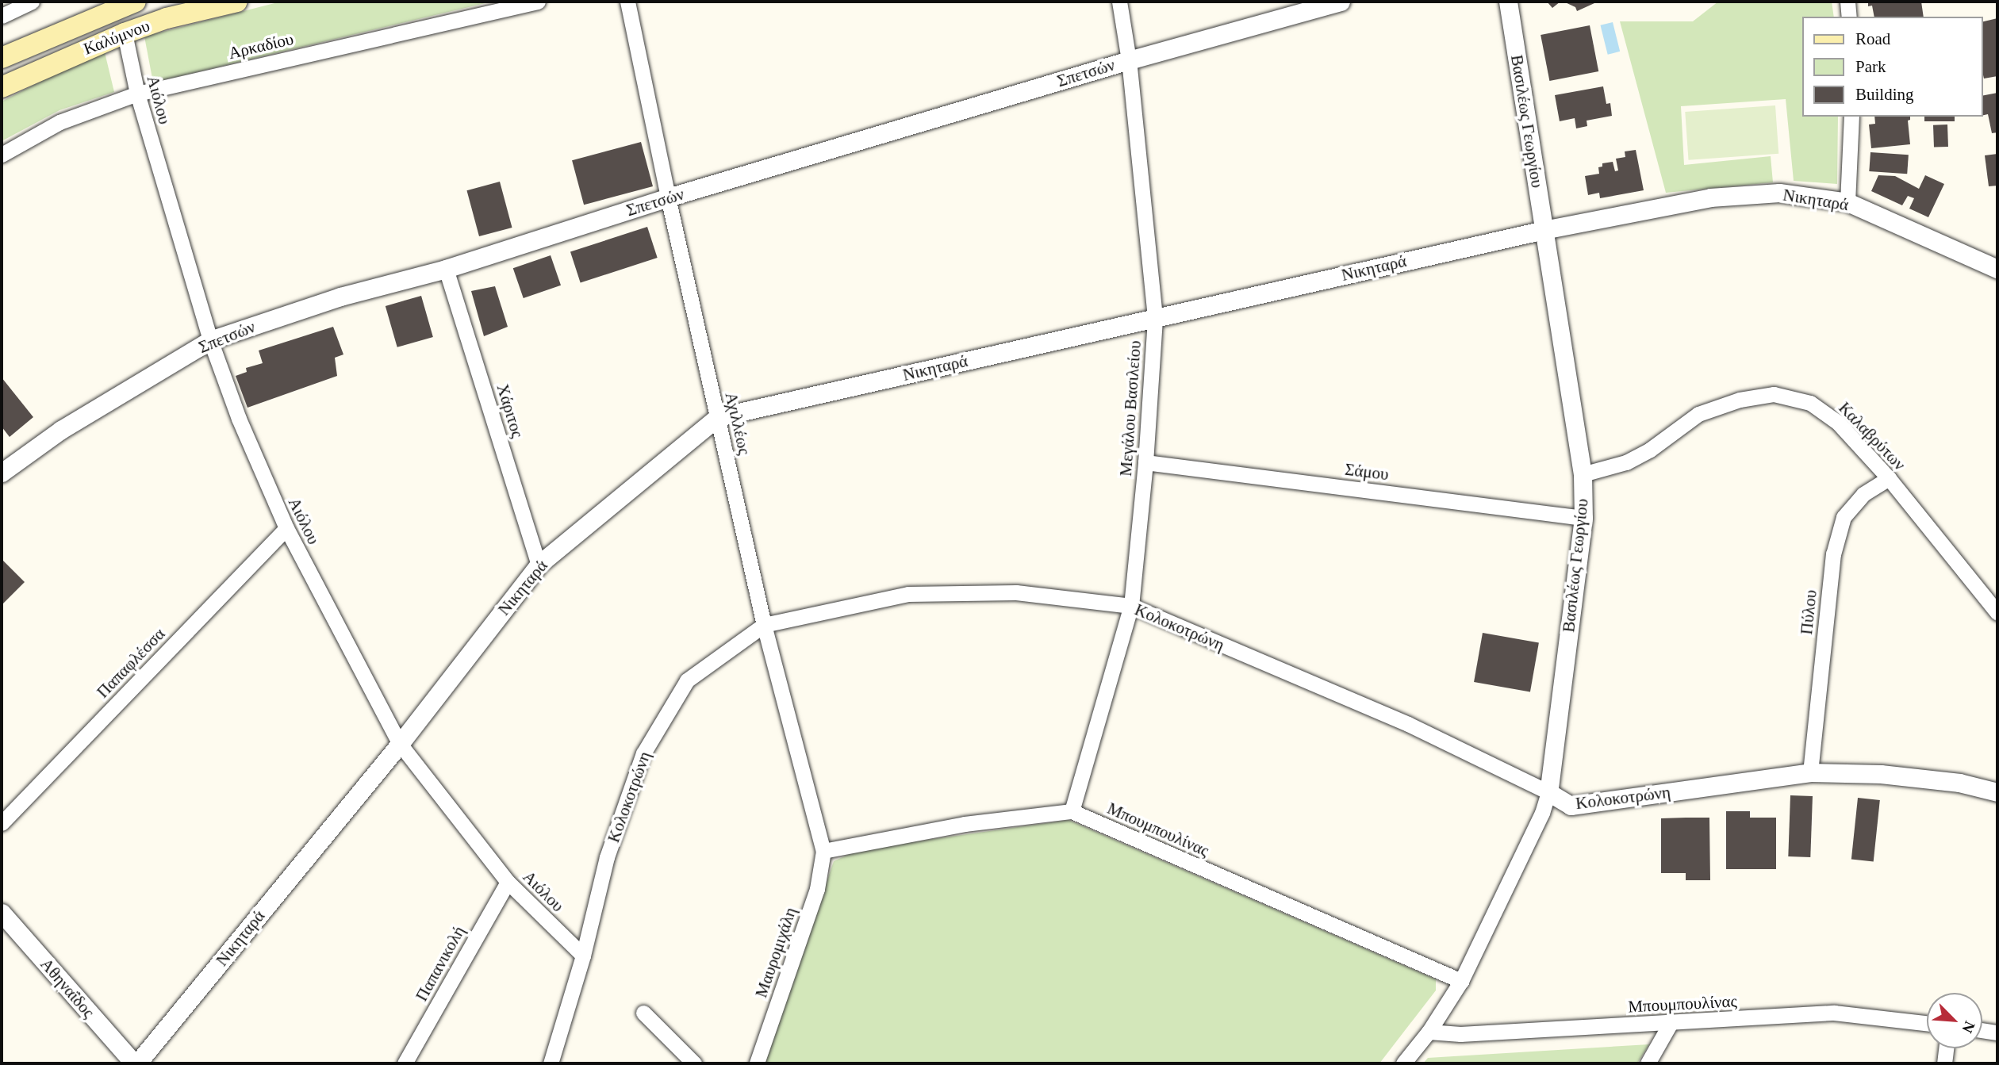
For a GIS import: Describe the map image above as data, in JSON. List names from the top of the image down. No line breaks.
{"streets":{"main road":["Καλύμνου"],"street":["Αρκαδίου","Σπετσών","Αιόλου","Βασιλέως Γεωργίου","Νικηταρά","Μεγάλου Βασιλείου","Χάριτος","Αχιλλέως","Καλαβρύτων","Σάμου","Πύλου","Κολοκοτρώνη","Παπαφλέσσα","Μπουμπουλίνας","Μαυρομιχάλη","Παπανικολή","Αθηναΐδος"]},"crossings":[["Καλύμνου","Αιόλου"],["Αρκαδίου","Αιόλου"],["Σπετσών","Αιόλου"],["Σπετσών","Μεγάλου Βασιλείου"],["Σπετσών","Χάριτος"],["Σπετσών","Αχιλλέως"],["Αιόλου","Νικηταρά"],["Αιόλου","Κολοκοτρώνη"],["Αιόλου","Παπαφλέσσα"],["Αιόλου","Παπανικολή"],["Βασιλέως Γεωργίου","Νικηταρά"],["Βασιλέως Γεωργίου","Καλαβρύτων"],["Βασιλέως Γεωργίου","Σάμου"],["Βασιλέως Γεωργίου","Κολοκοτρώνη"],["Βασιλέως Γεωργίου","Μπουμπουλίνας"],["Νικηταρά","Μεγάλου Βασιλείου"],["Νικηταρά","Χάριτος"],["Νικηταρά","Αχιλλέως"],["Νικηταρά","Αθηναΐδος"],["Μεγάλου Βασιλείου","Σάμου"],["Μεγάλου Βασιλείου","Κολοκοτρώνη"],["Μεγάλου Βασιλείου","Μπουμπουλίνας"],["Αχιλλέως","Κολοκοτρώνη"],["Αχιλλέως","Μαυρομιχάλη"],["Καλαβρύτων","Πύλου"],["Πύλου","Κολοκοτρώνη"]],"legend":["Road","Park","Building"],"north":"bottom right"}
